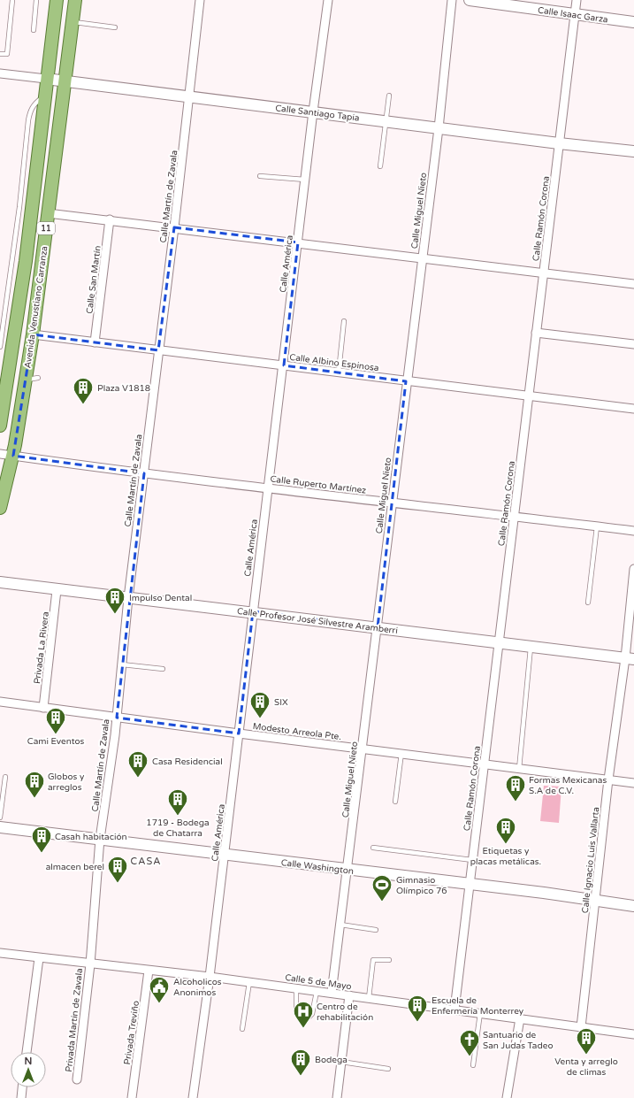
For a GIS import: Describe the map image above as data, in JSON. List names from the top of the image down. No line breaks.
{"streets":{"main road":["Calle Isaac Garza","Calle Santiago Tapia","11","Avenida Venustiano Carranza","Calle Profesor José Silvestre Aramberri","Calle Washington"],"street":["Calle Martín de Zavala","Calle Miguel Nieto","Calle Ramón Corona","Calle América","Calle San Martín","Calle Albino Espinosa","Calle Ruperto Martínez","Privada La Rivera","Modesto Arreola Pte.","Calle Ignacio Luis Vallarta","Calle 5 de Mayo","Privada Martín de Zavala","Privada Treviño"]},"crossings":[["Calle Isaac Garza","Calle Ramón Corona"],["Calle Santiago Tapia","Calle Martín de Zavala"],["Calle Santiago Tapia","Calle Miguel Nieto"],["Calle Santiago Tapia","Calle Ramón Corona"],["Calle Santiago Tapia","Calle América"],["Calle Santiago Tapia","Avenida Venustiano Carranza"],["Calle Martín de Zavala","Calle Albino Espinosa"],["Calle Martín de Zavala","Calle Ruperto Martínez"],["Calle Martín de Zavala","Calle Profesor José Silvestre Aramberri"],["Calle Martín de Zavala","Modesto Arreola Pte."],["Calle Martín de Zavala","Calle Washington"],["Calle Martín de Zavala","Calle 5 de Mayo"],["Calle Martín de Zavala","Privada Martín de Zavala"],["Calle Miguel Nieto","Calle Albino Espinosa"],["Calle Miguel Nieto","Calle Ruperto Martínez"],["Calle Miguel Nieto","Calle Profesor José Silvestre Aramberri"],["Calle Miguel Nieto","Modesto Arreola Pte."],["Calle Miguel Nieto","Calle Washington"],["Calle Miguel Nieto","Calle 5 de Mayo"],["Calle Ramón Corona","Calle Albino Espinosa"],["Calle Ramón Corona","Calle Ruperto Martínez"],["Calle Ramón Corona","Calle Profesor José Silvestre Aramberri"],["Calle Ramón Corona","Modesto Arreola Pte."],["Calle Ramón Corona","Calle Washington"],["Calle Ramón Corona","Calle 5 de Mayo"],["Calle América","Calle Albino Espinosa"],["Calle América","Calle Ruperto Martínez"],["Calle América","Calle Profesor José Silvestre Aramberri"],["Calle América","Modesto Arreola Pte."],["Calle América","Calle Washington"],["Calle América","Calle 5 de Mayo"],["Calle San Martín","Calle Albino Espinosa"],["Avenida Venustiano Carranza","Calle Albino Espinosa"],["Avenida Venustiano Carranza","Calle Ruperto Martínez"],["Calle Profesor José Silvestre Aramberri","Privada La Rivera"],["Calle Profesor José Silvestre Aramberri","Calle Ignacio Luis Vallarta"],["Privada La Rivera","Modesto Arreola Pte."],["Modesto Arreola Pte.","Calle Ignacio Luis Vallarta"],["Calle Ignacio Luis Vallarta","Calle Washington"],["Calle Ignacio Luis Vallarta","Calle 5 de Mayo"],["Calle 5 de Mayo","Privada Martín de Zavala"],["Calle 5 de Mayo","Privada Treviño"]],"districts":["CASA"],"places":{"building":["Plaza V1818","Impulso Dental","SIX","Cami Eventos","Casa Residencial","Globos y arreglos","Formas Mexicanas S.A de C.V.","1719 - Bodega de Chatarra","Etiquetas y placas metálicas.","Casah habitación","almacen berel","Escuela de Enfermería Monterrey","Venta y arreglo de climas","Bodega"],"sports":["Gimnasio Olímpico 76"],"public building":["Alcoholicos Anonimos"],"hospital":["Centro de rehabilitación"],"church":["Santuario de San Judas Tadeo"]},"north":"top"}
